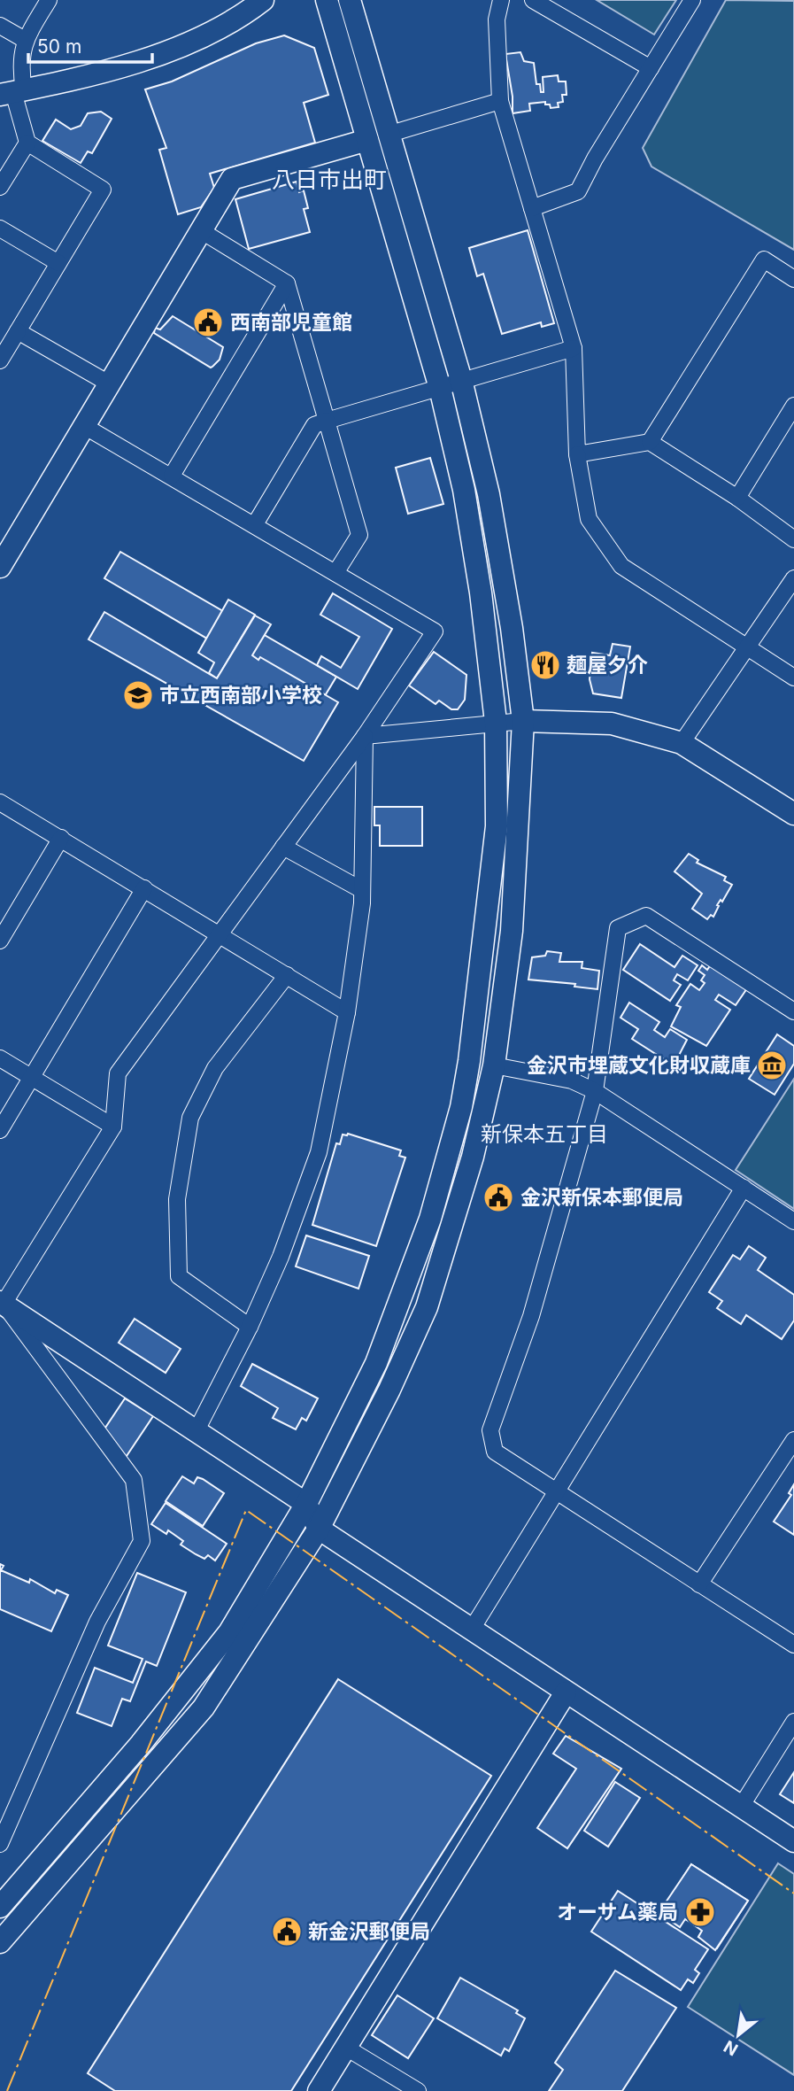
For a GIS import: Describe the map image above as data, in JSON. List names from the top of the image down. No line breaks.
{"districts":["八日市出町","新保本五丁目"],"places":{"public building":["西南部児童館","金沢新保本郵便局","新金沢郵便局"],"restaurant":["麺屋夕介"],"school or university":["市立西南部小学校"],"museum":["金沢市埋蔵文化財収蔵庫"],"pharmacy":["オーサム薬局"]},"scale_bar":"50 m","north":"bottom left"}
